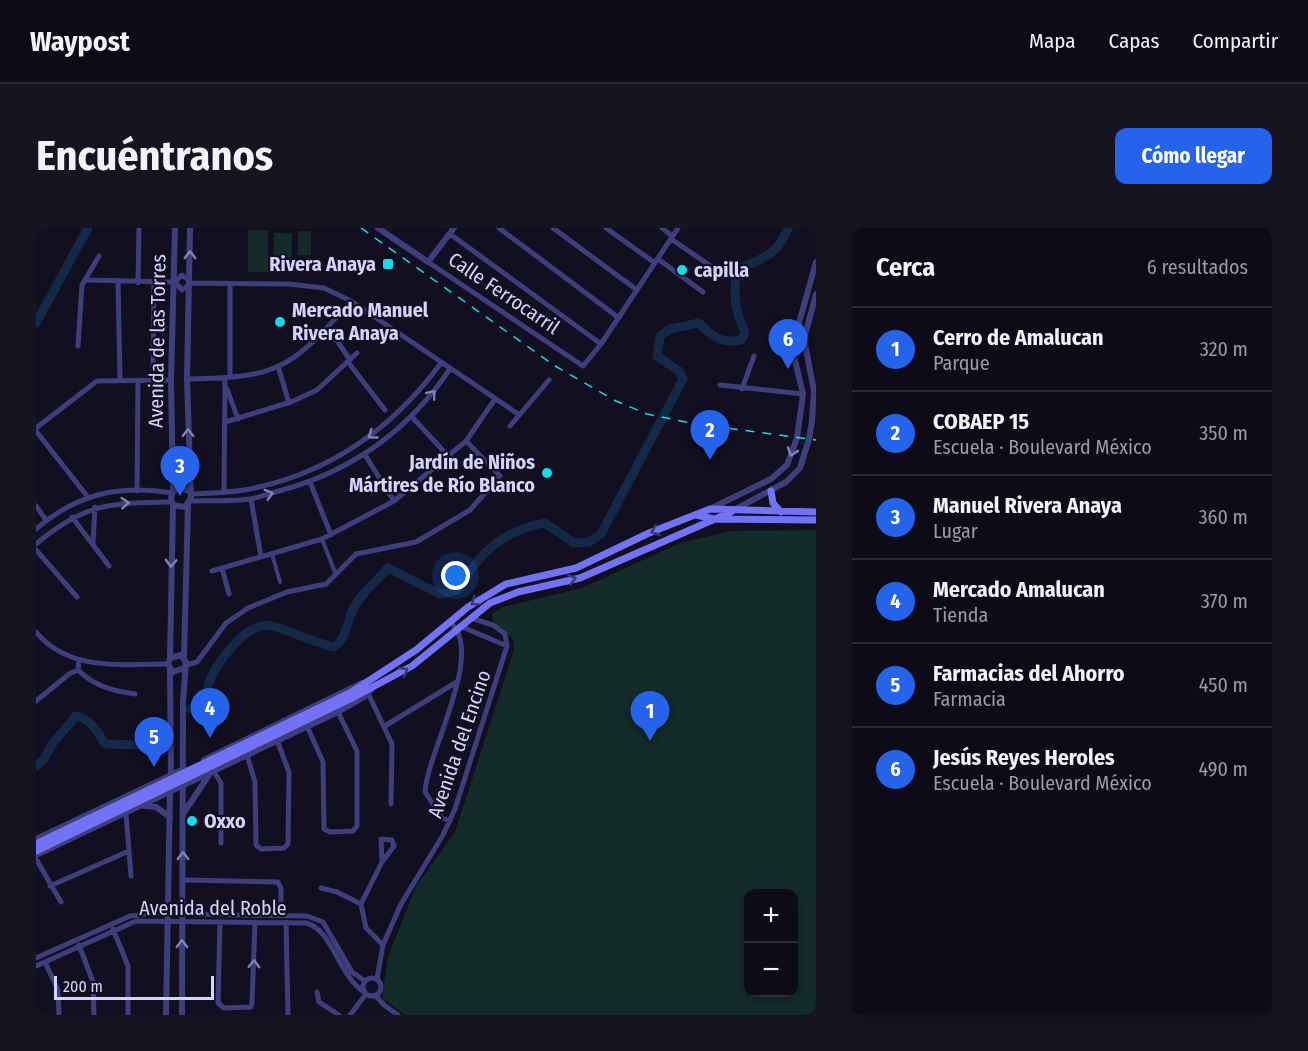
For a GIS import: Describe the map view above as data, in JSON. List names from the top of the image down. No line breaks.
{"streets":{"street":["Calle Ferrocarril","Avenida de las Torres","Avenida del Encino","Avenida del Roble"]},"places":{"transit":["Rivera Anaya"],"other":["capilla","Mercado Manuel Rivera Anaya","Jardín de Niños Mártires de Río Blanco","Oxxo"]},"scale_bar":"200 m","page":{"header":"Waypost","nav":["Mapa","Capas","Compartir"],"buttons":"Cómo llegar","title":"Encuéntranos","heading":["Cerca","6 resultados"],"list":[{"mark":"1","name":"Cerro de Amalucan","note":"Parque","value":"320 m"},{"mark":"2","name":"COBAEP 15","note":"Escuela · Boulevard México","value":"350 m"},{"mark":"3","name":"Manuel Rivera Anaya","note":"Lugar","value":"360 m"},{"mark":"4","name":"Mercado Amalucan","note":"Tienda","value":"370 m"},{"mark":"5","name":"Farmacias del Ahorro","note":"Farmacia","value":"450 m"},{"mark":"6","name":"Jesús Reyes Heroles","note":"Escuela · Boulevard México","value":"490 m"}],"pins":["6","2","3","4","1","5"],"map_buttons":["+","−"],"scale":"200 m"}}
